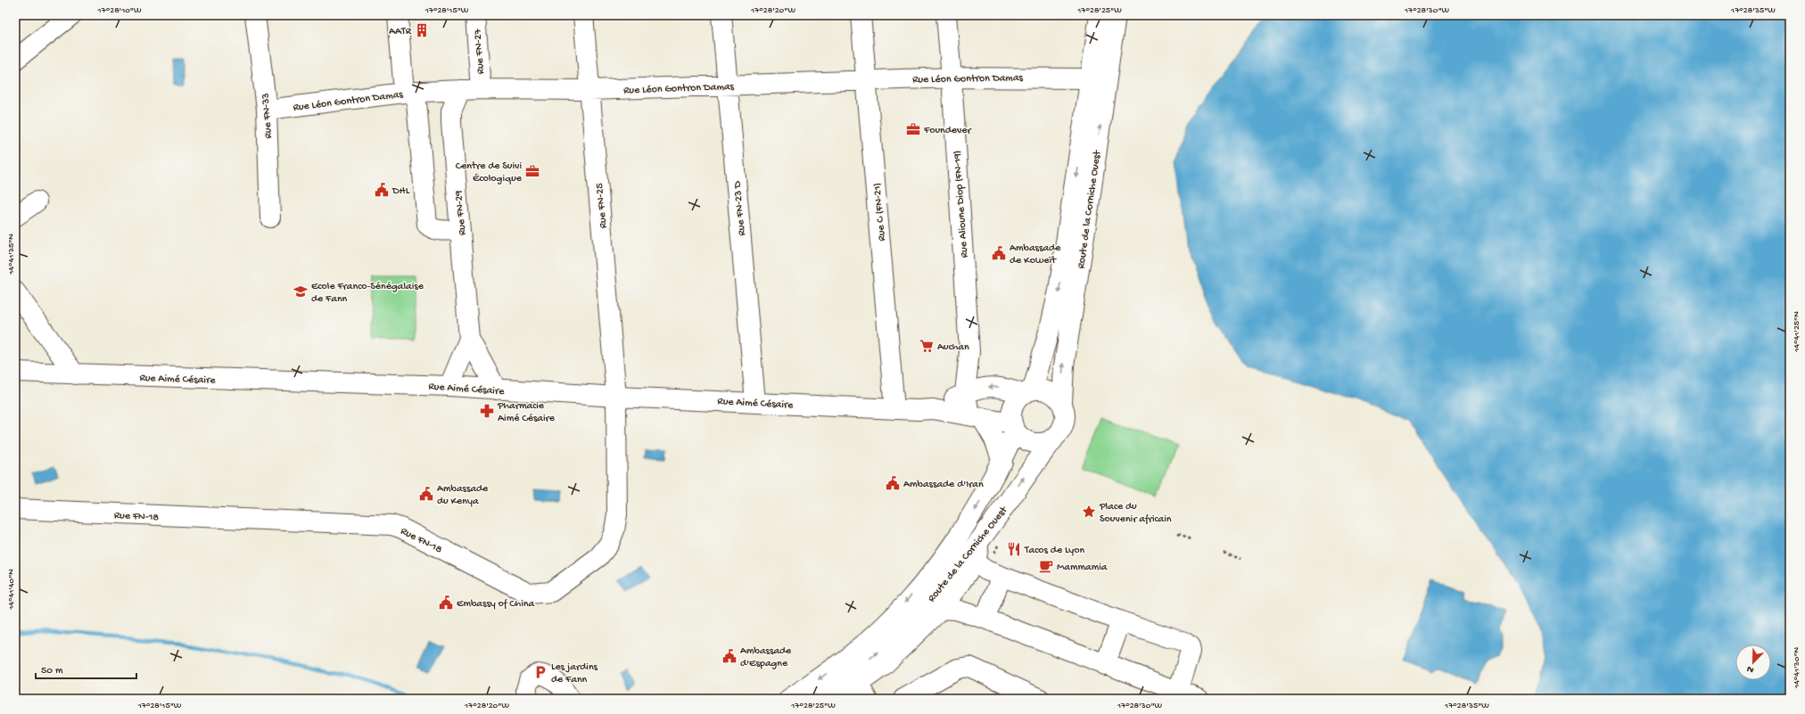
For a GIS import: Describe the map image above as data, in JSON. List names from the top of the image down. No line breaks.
{"streets":{"main road":["Rue FN-27","Rue Léon Gontron Damas","Rue FN-33","Rue Alioune Diop (FN-19)","Rue FN-25","Rue FN-23 D","Route de la Corniche Ouest","Rue C (FN-21)","Rue FN-29","Rue Aimé Césaire","Rue FN-18"]},"crossings":[["Rue FN-27","Rue Léon Gontron Damas"],["Rue Léon Gontron Damas","Rue FN-33"],["Rue Léon Gontron Damas","Rue Alioune Diop (FN-19)"],["Rue Léon Gontron Damas","Rue FN-25"],["Rue Léon Gontron Damas","Rue FN-23 D"],["Rue Léon Gontron Damas","Route de la Corniche Ouest"],["Rue Léon Gontron Damas","Rue C (FN-21)"],["Rue Léon Gontron Damas","Rue FN-29"],["Rue Alioune Diop (FN-19)","Route de la Corniche Ouest"],["Rue Alioune Diop (FN-19)","Rue Aimé Césaire"],["Rue FN-25","Rue Aimé Césaire"],["Rue FN-25","Rue FN-18"],["Rue FN-23 D","Rue Aimé Césaire"],["Route de la Corniche Ouest","Rue Aimé Césaire"],["Rue C (FN-21)","Rue Aimé Césaire"],["Rue Aimé Césaire","Rue FN-18"]],"places":{"building":["AATR"],"office":["Foundever","Centre de Suivi Écologique"],"public building":["DHL","Ambassade de Koweït","Ambassade d'Iran","Ambassade du Kenya","Embassy of China","Ambassade d'Espagne"],"school or university":["Ecole Franco-Sénégalaise de Fann"],"supermarket":["Auchan"],"pharmacy":["Pharmacie Aimé Césaire"],"place":["Place du Souvenir africain"],"restaurant":["Tacos de Lyon"],"cafe":["Mammamia"],"parking":["Les jardins de Fann"]},"scale_bar":"50 m","north":"bottom left","coordinates":["17°28'10\"W","17°28'15\"W","17°28'20\"W","17°28'25\"W","17°28'30\"W","17°28'35\"W","14°41'35\"N","14°41'25\"N","14°41'40\"N","14°41'30\"N"]}
